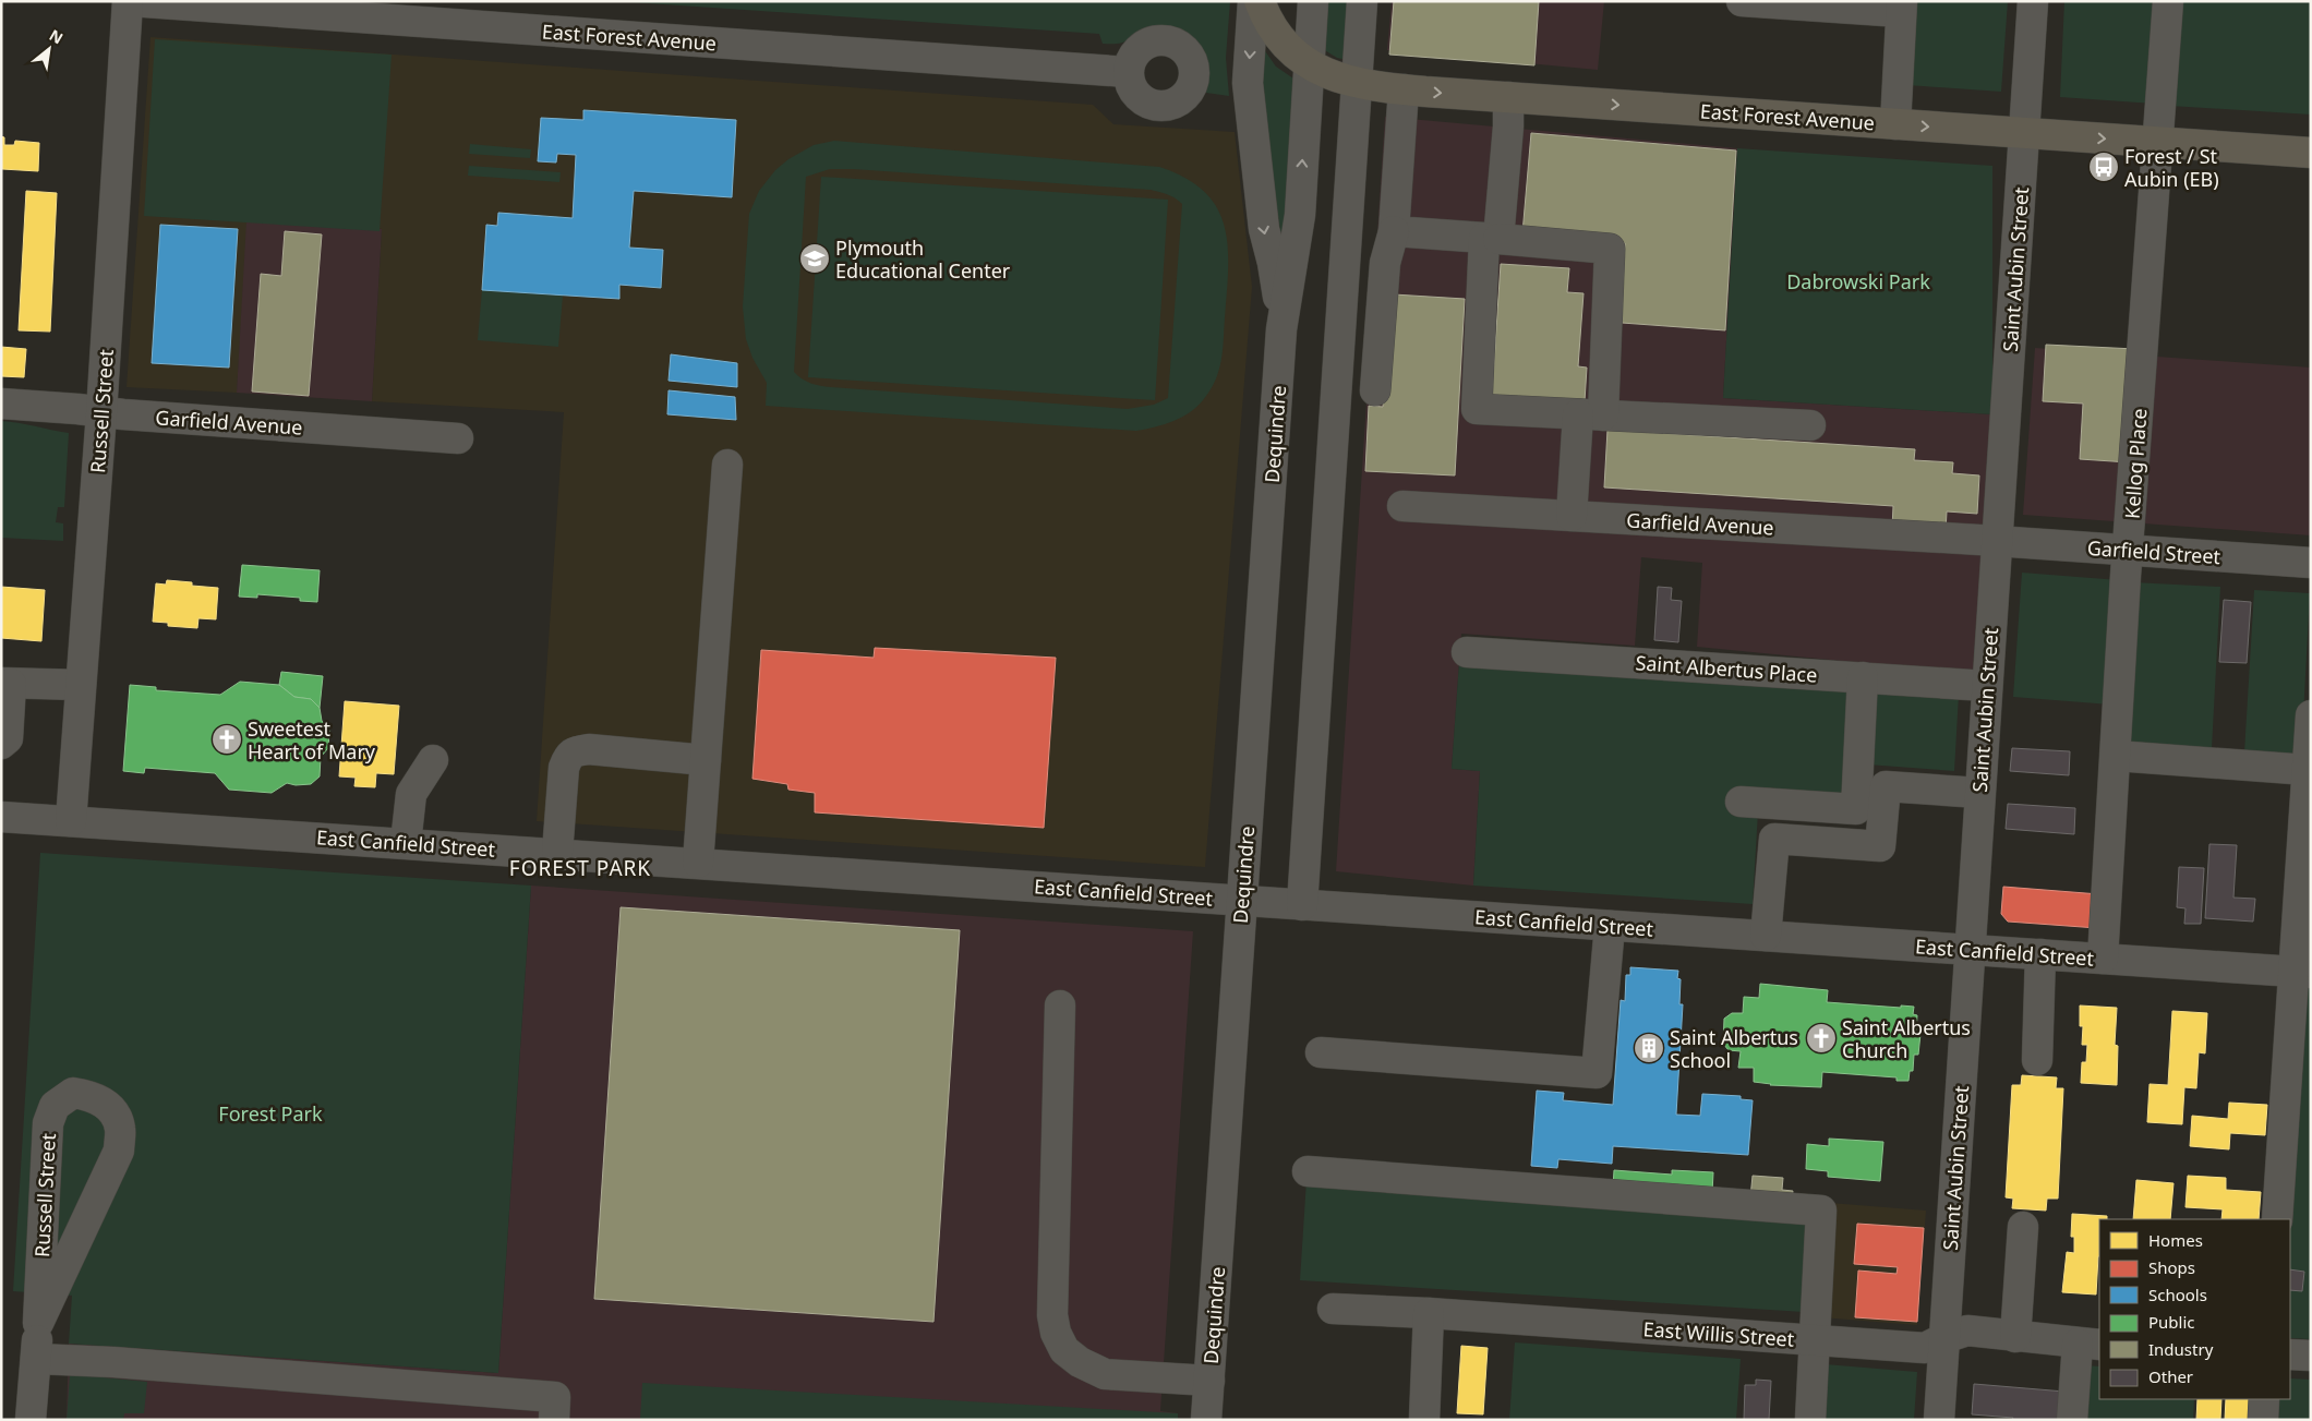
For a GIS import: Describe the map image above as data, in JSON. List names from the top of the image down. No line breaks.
{"streets":{"main road":["East Forest Avenue"],"street":["Saint Aubin Street","Russell Street","Garfield Avenue","Dequindre","Kellog Place","Garfield Street","Saint Albertus Place","East Canfield Street","East Willis Street"]},"crossings":[["East Forest Avenue","Saint Aubin Street"],["East Forest Avenue","Russell Street"],["East Forest Avenue","Dequindre"],["East Forest Avenue","Kellog Place"],["Saint Aubin Street","Garfield Avenue"],["Saint Aubin Street","Garfield Street"],["Saint Aubin Street","Saint Albertus Place"],["Saint Aubin Street","East Canfield Street"],["Saint Aubin Street","East Willis Street"],["Russell Street","Garfield Avenue"],["Russell Street","East Canfield Street"],["Garfield Avenue","Garfield Street"],["Dequindre","East Canfield Street"],["Kellog Place","Garfield Street"],["Kellog Place","East Canfield Street"]],"districts":["FOREST PARK"],"parks":["Dabrowski Park","Forest Park"],"places":{"bus stop":["Forest / St Aubin (EB)"],"school or university":["Plymouth Educational Center"],"church":["Sweetest Heart of Mary","Saint Albertus Church"],"building":["Saint Albertus School"]},"legend":["Homes","Shops","Schools","Public","Industry","Other"],"north":"top right"}
